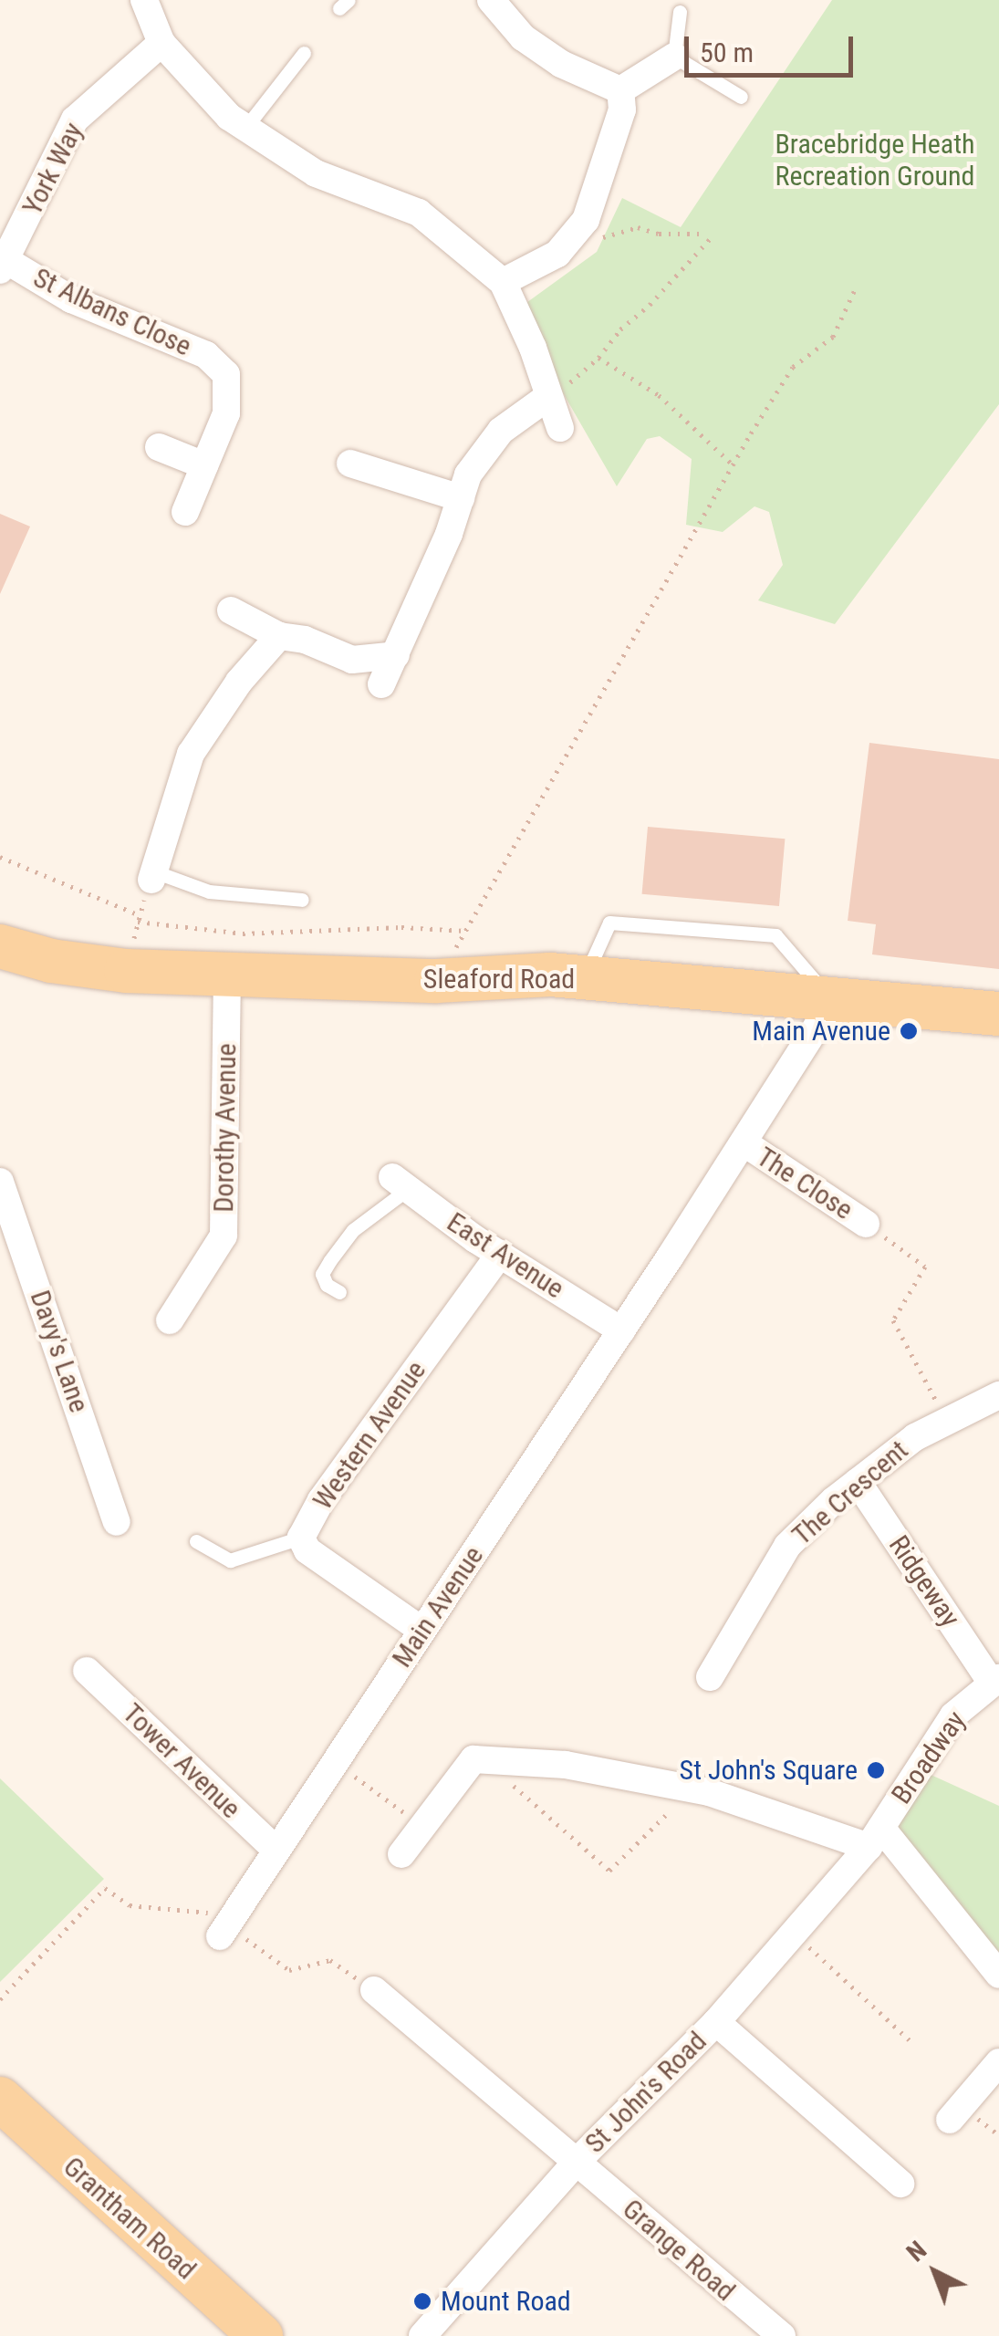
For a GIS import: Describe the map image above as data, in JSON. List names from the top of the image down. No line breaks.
{"streets":{"main road":["Sleaford Road","Grantham Road"],"street":["York Way","St Albans Close","Dorothy Avenue","The Close","East Avenue","Davy's Lane","Western Avenue","The Crescent","Ridgeway","Main Avenue","Broadway","Tower Avenue","St John's Road","Grange Road"]},"crossings":[["York Way","St Albans Close"],["Sleaford Road","Dorothy Avenue"],["Sleaford Road","Main Avenue"],["The Close","Main Avenue"],["East Avenue","Western Avenue"],["East Avenue","Main Avenue"],["Western Avenue","Main Avenue"],["The Crescent","Ridgeway"],["Ridgeway","Broadway"],["Main Avenue","Tower Avenue"],["Broadway","St John's Road"],["St John's Road","Grange Road"]],"parks":["Bracebridge Heath Recreation Ground"],"places":["Main Avenue","St John's Square","Mount Road"],"scale_bar":"50 m","north":"top left"}
